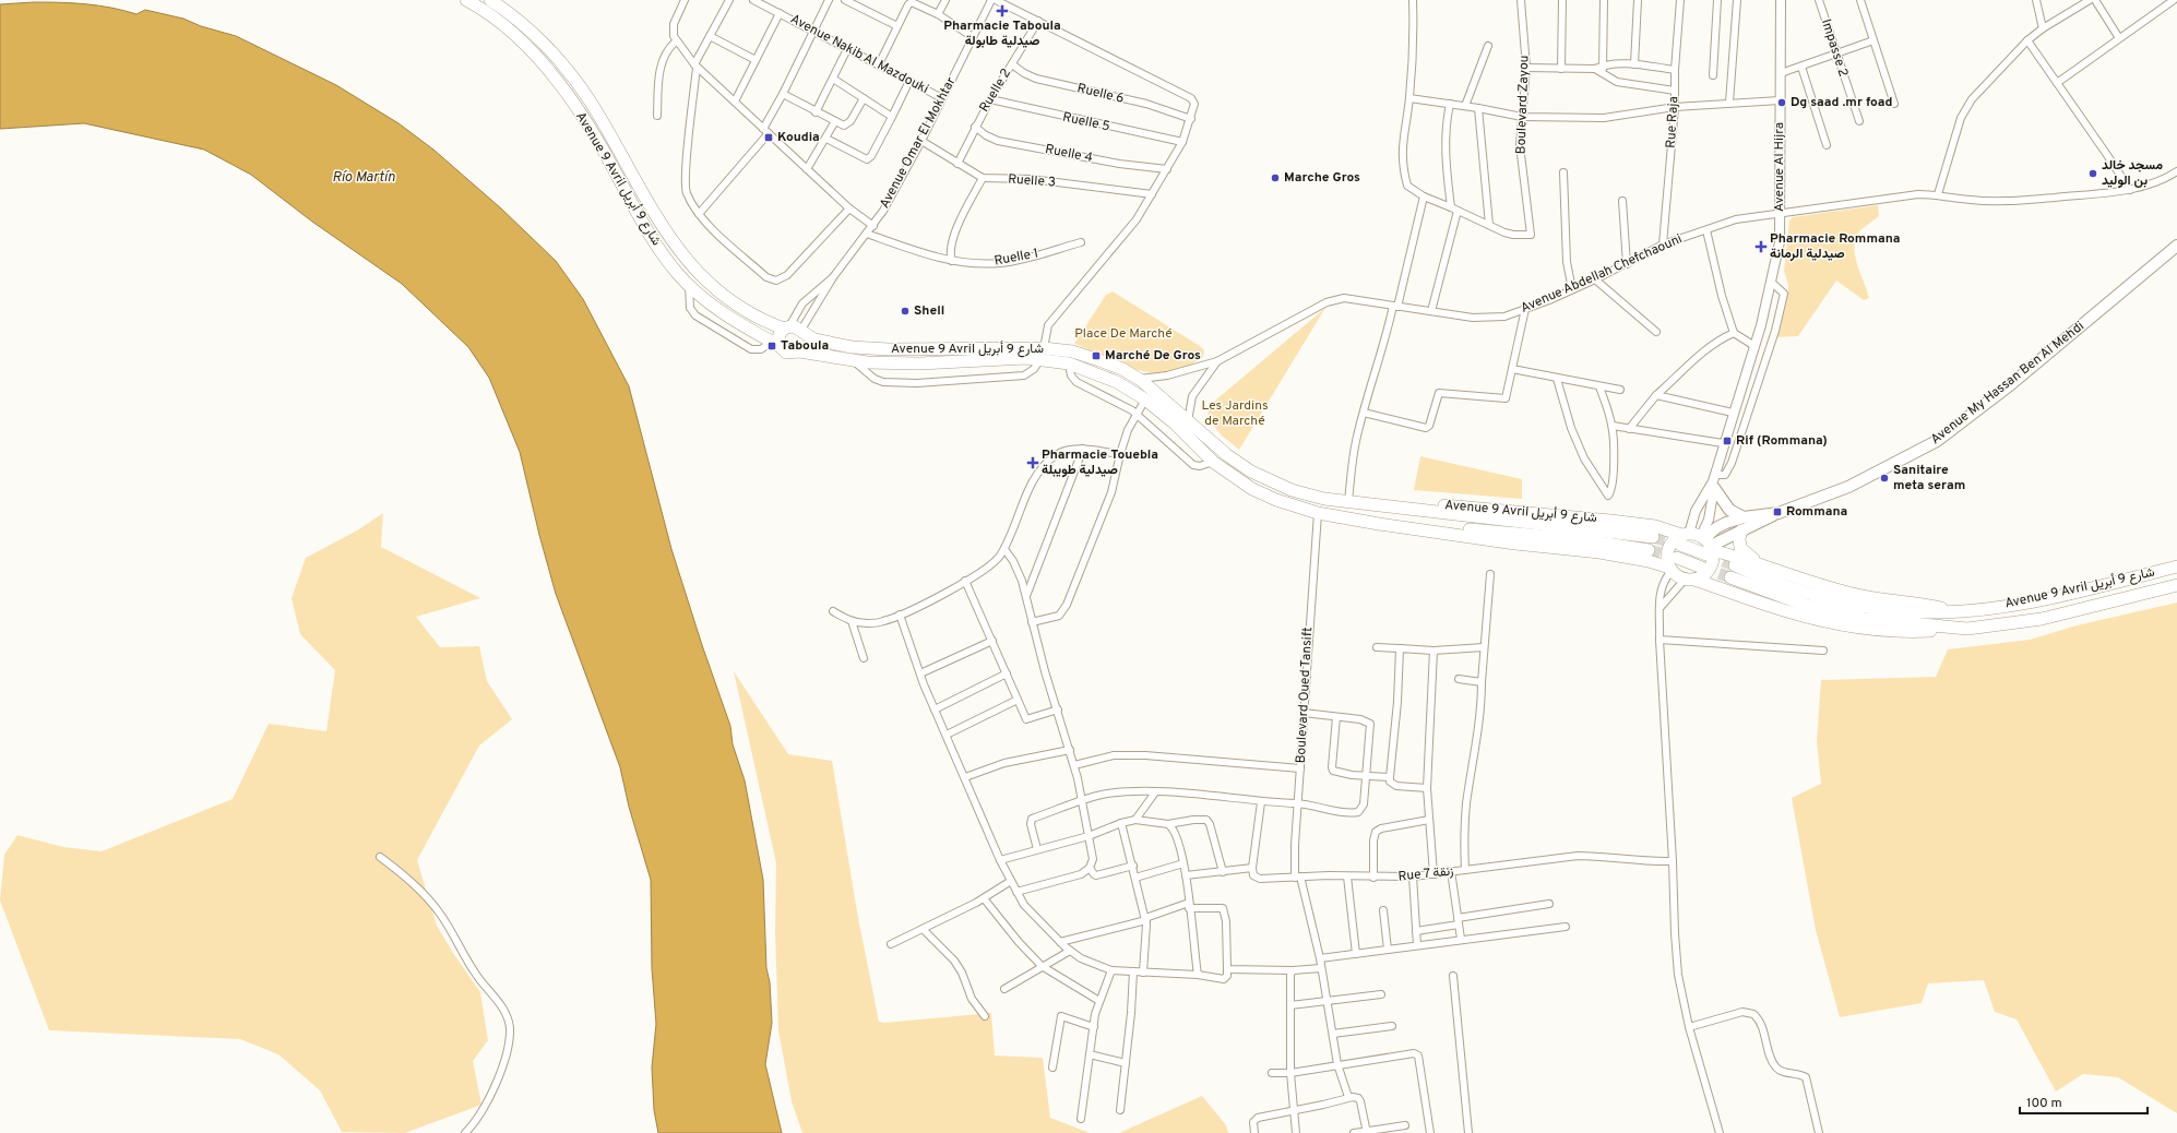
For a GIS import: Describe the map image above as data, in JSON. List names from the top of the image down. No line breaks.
{"streets":{"highway":["Avenue 9 Avril شارع 9 أبريل"],"main road":["Avenue My Hassan Ben Al Mehdi"],"street":["Impasse 2","Avenue Nakib Al Mazdouki","Ruelle 2","Ruelle 6","Boulevard Zayou","Ruelle 5","Rue Raja","Avenue Omar El Mokhtar","Ruelle 4","Avenue Al Hijra","Ruelle 3","Ruelle 1","Avenue Abdellah Chefchaouni","Boulevard Oued Tansift","Rue 7 زنقة"]},"crossings":[["Avenue Nakib Al Mazdouki","Avenue Omar El Mokhtar"],["Ruelle 2","Ruelle 6"],["Ruelle 2","Ruelle 5"],["Ruelle 2","Ruelle 4"],["Ruelle 2","Ruelle 3"],["Rue Raja","Avenue Abdellah Chefchaouni"],["Avenue Omar El Mokhtar","Avenue 9 Avril شارع 9 أبريل"],["Avenue Omar El Mokhtar","Ruelle 3"],["Avenue Omar El Mokhtar","Ruelle 1"],["Avenue Al Hijra","Avenue 9 Avril شارع 9 أبريل"],["Avenue Al Hijra","Avenue Abdellah Chefchaouni"],["Avenue 9 Avril شارع 9 أبريل","Avenue Abdellah Chefchaouni"],["Avenue 9 Avril شارع 9 أبريل","Boulevard Oued Tansift"],["Boulevard Oued Tansift","Rue 7 زنقة"]],"water":["Río Martín"],"parks":["Place De Marché","Les Jardins de Marché"],"places":{"health":["Pharmacie Taboula صيدلية طابولة","Pharmacie Rommana صيدلية الرمانة","Pharmacie Touebla صيدلية طويبلة"],"other":["Dg saad .mr foad","مسجد خالد بن الوليد","Marche Gros","Shell","Sanitaire meta seram"],"transit":["Koudia","Taboula","Marché De Gros","Rif (Rommana)","Rommana"]},"scale_bar":"100 m"}
